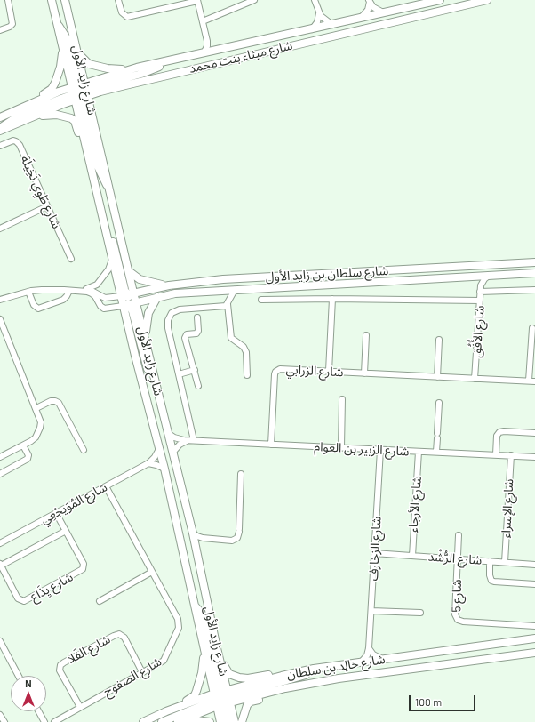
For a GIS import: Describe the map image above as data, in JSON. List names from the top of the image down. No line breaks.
{"streets":{"main road":["شارع ميثاء بنت محمد","شارع زايد الأول","شارع سلطان بن زايد الأول","شارع خالِد بن سلطان"],"street":["شارع طَوِي نَخِيلَة","شارع الأُفُق","شارع الزرابي","شارع الزبير بن العوام","شارع المُوَيجْعِي","شارع الأرجاء","شارع الإسراء","شارع الزخارف","شارع الرُّشْد","شارع يِذَاع","شارع 5","شارع الفَلا","شارع الصفوح"]},"crossings":[["شارع ميثاء بنت محمد","شارع زايد الأول"],["شارع زايد الأول","شارع سلطان بن زايد الأول"],["شارع زايد الأول","شارع الزبير بن العوام"],["شارع زايد الأول","شارع المُوَيجْعِي"],["شارع زايد الأول","شارع خالِد بن سلطان"],["شارع الأُفُق","شارع الزرابي"],["شارع الزرابي","شارع الزبير بن العوام"],["شارع الزبير بن العوام","شارع الأرجاء"],["شارع الزبير بن العوام","شارع الإسراء"],["شارع الزبير بن العوام","شارع الزخارف"],["شارع المُوَيجْعِي","شارع يِذَاع"],["شارع المُوَيجْعِي","شارع الصفوح"],["شارع الأرجاء","شارع الرُّشْد"],["شارع الإسراء","شارع الرُّشْد"],["شارع الزخارف","شارع الرُّشْد"],["شارع الزخارف","شارع خالِد بن سلطان"],["شارع الرُّشْد","شارع 5"],["شارع الفَلا","شارع الصفوح"]],"scale_bar":"100 m","north":"top"}
